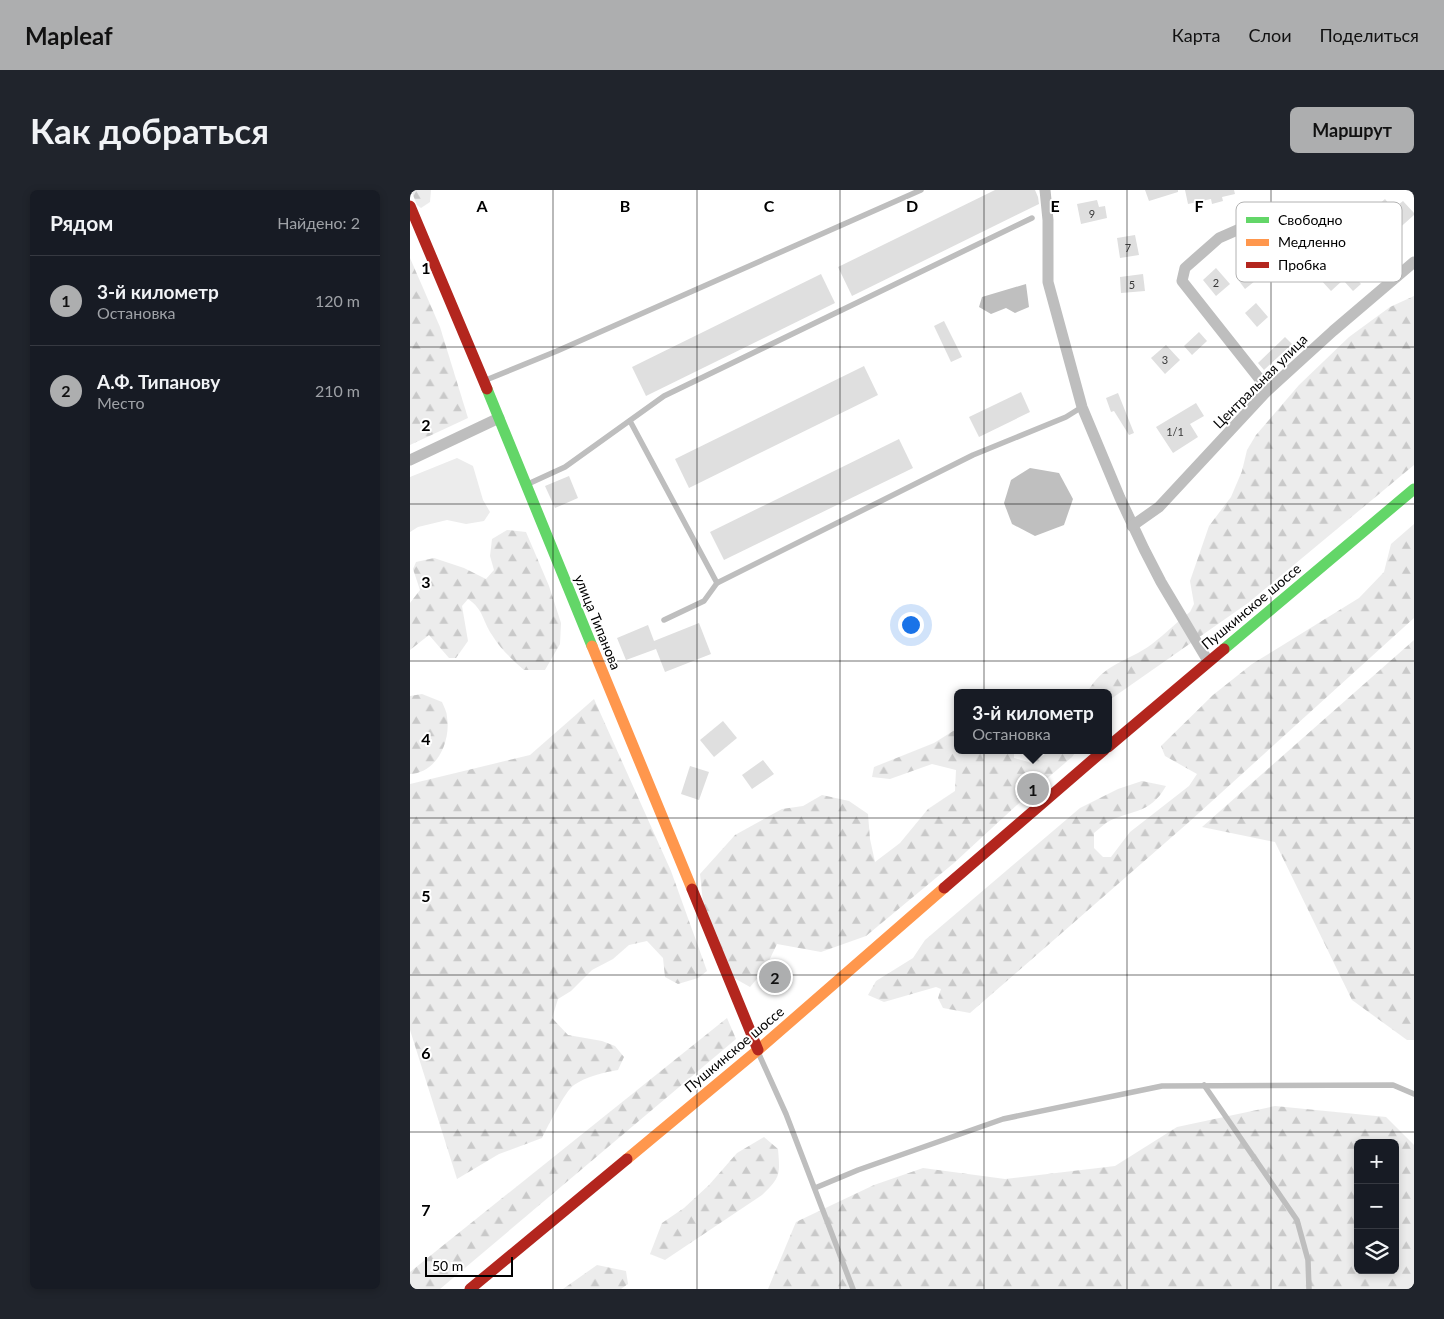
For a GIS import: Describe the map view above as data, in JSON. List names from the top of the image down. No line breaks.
{"streets":{"main road":["Пушкинское шоссе","улица Типанова"],"street":["Центральная улица"]},"crossings":[["Пушкинское шоссе","улица Типанова"]],"house_numbers":["9","7","2","5","3","1/1"],"legend":["Свободно","Медленно","Пробка"],"scale_bar":"50 m","page":{"header":"Mapleaf","nav":["Карта","Слои","Поделиться"],"buttons":"Маршрут","title":"Как добраться","heading":["Рядом","Найдено: 2"],"list":[{"mark":"1","name":"3-й километр","note":"Остановка","value":"120 m"},{"mark":"2","name":"А.Ф. Типанову","note":"Место","value":"210 m"}],"popup":["3-й километр","Остановка"],"pins":["1","2"],"map_buttons":["+","−"],"scale":"50 m"},"grid":{"columns":["A","B","C","D","E","F"],"rows":["1","2","3","4","5","6","7"]}}
